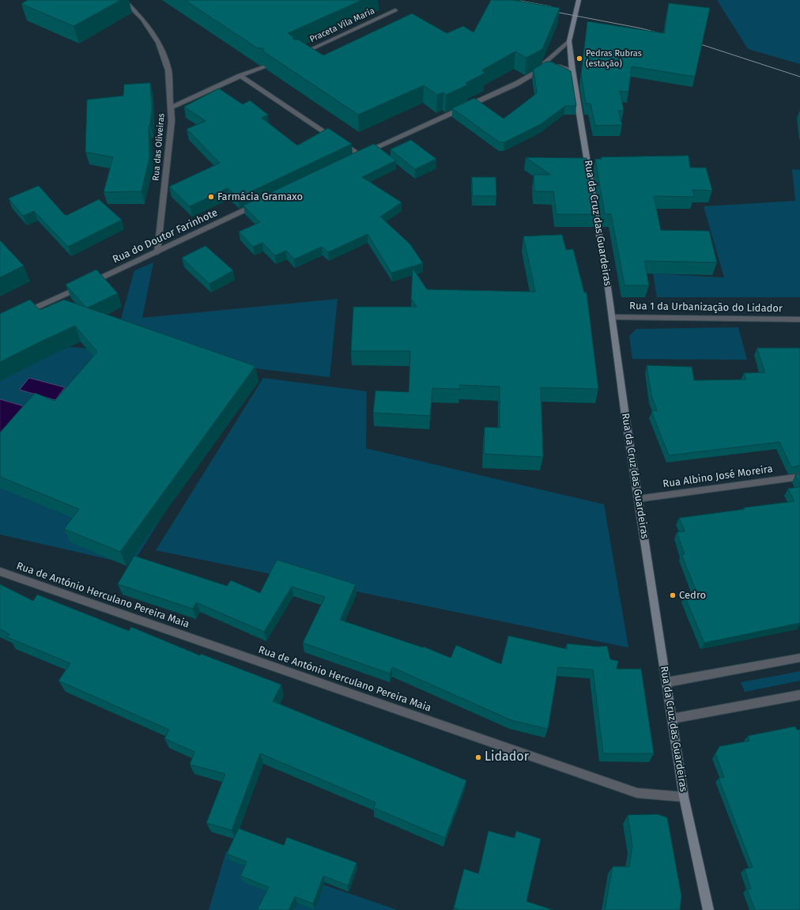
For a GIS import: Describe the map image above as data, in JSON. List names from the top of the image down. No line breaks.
{"streets":{"main road":["Rua da Cruz das Guardeiras"],"street":["Praceta Vila Maria","Rua das Oliveiras","Rua do Doutor Farinhote","Rua 1 da Urbanização do Lidador","Rua Albino José Moreira","Rua de António Herculano Pereira Maia"]},"crossings":[["Rua das Oliveiras","Rua do Doutor Farinhote"],["Rua da Cruz das Guardeiras","Rua 1 da Urbanização do Lidador"],["Rua da Cruz das Guardeiras","Rua Albino José Moreira"],["Rua da Cruz das Guardeiras","Rua de António Herculano Pereira Maia"]],"places":["Pedras Rubras (estação)","Farmácia Gramaxo","Cedro","Lidador"]}
